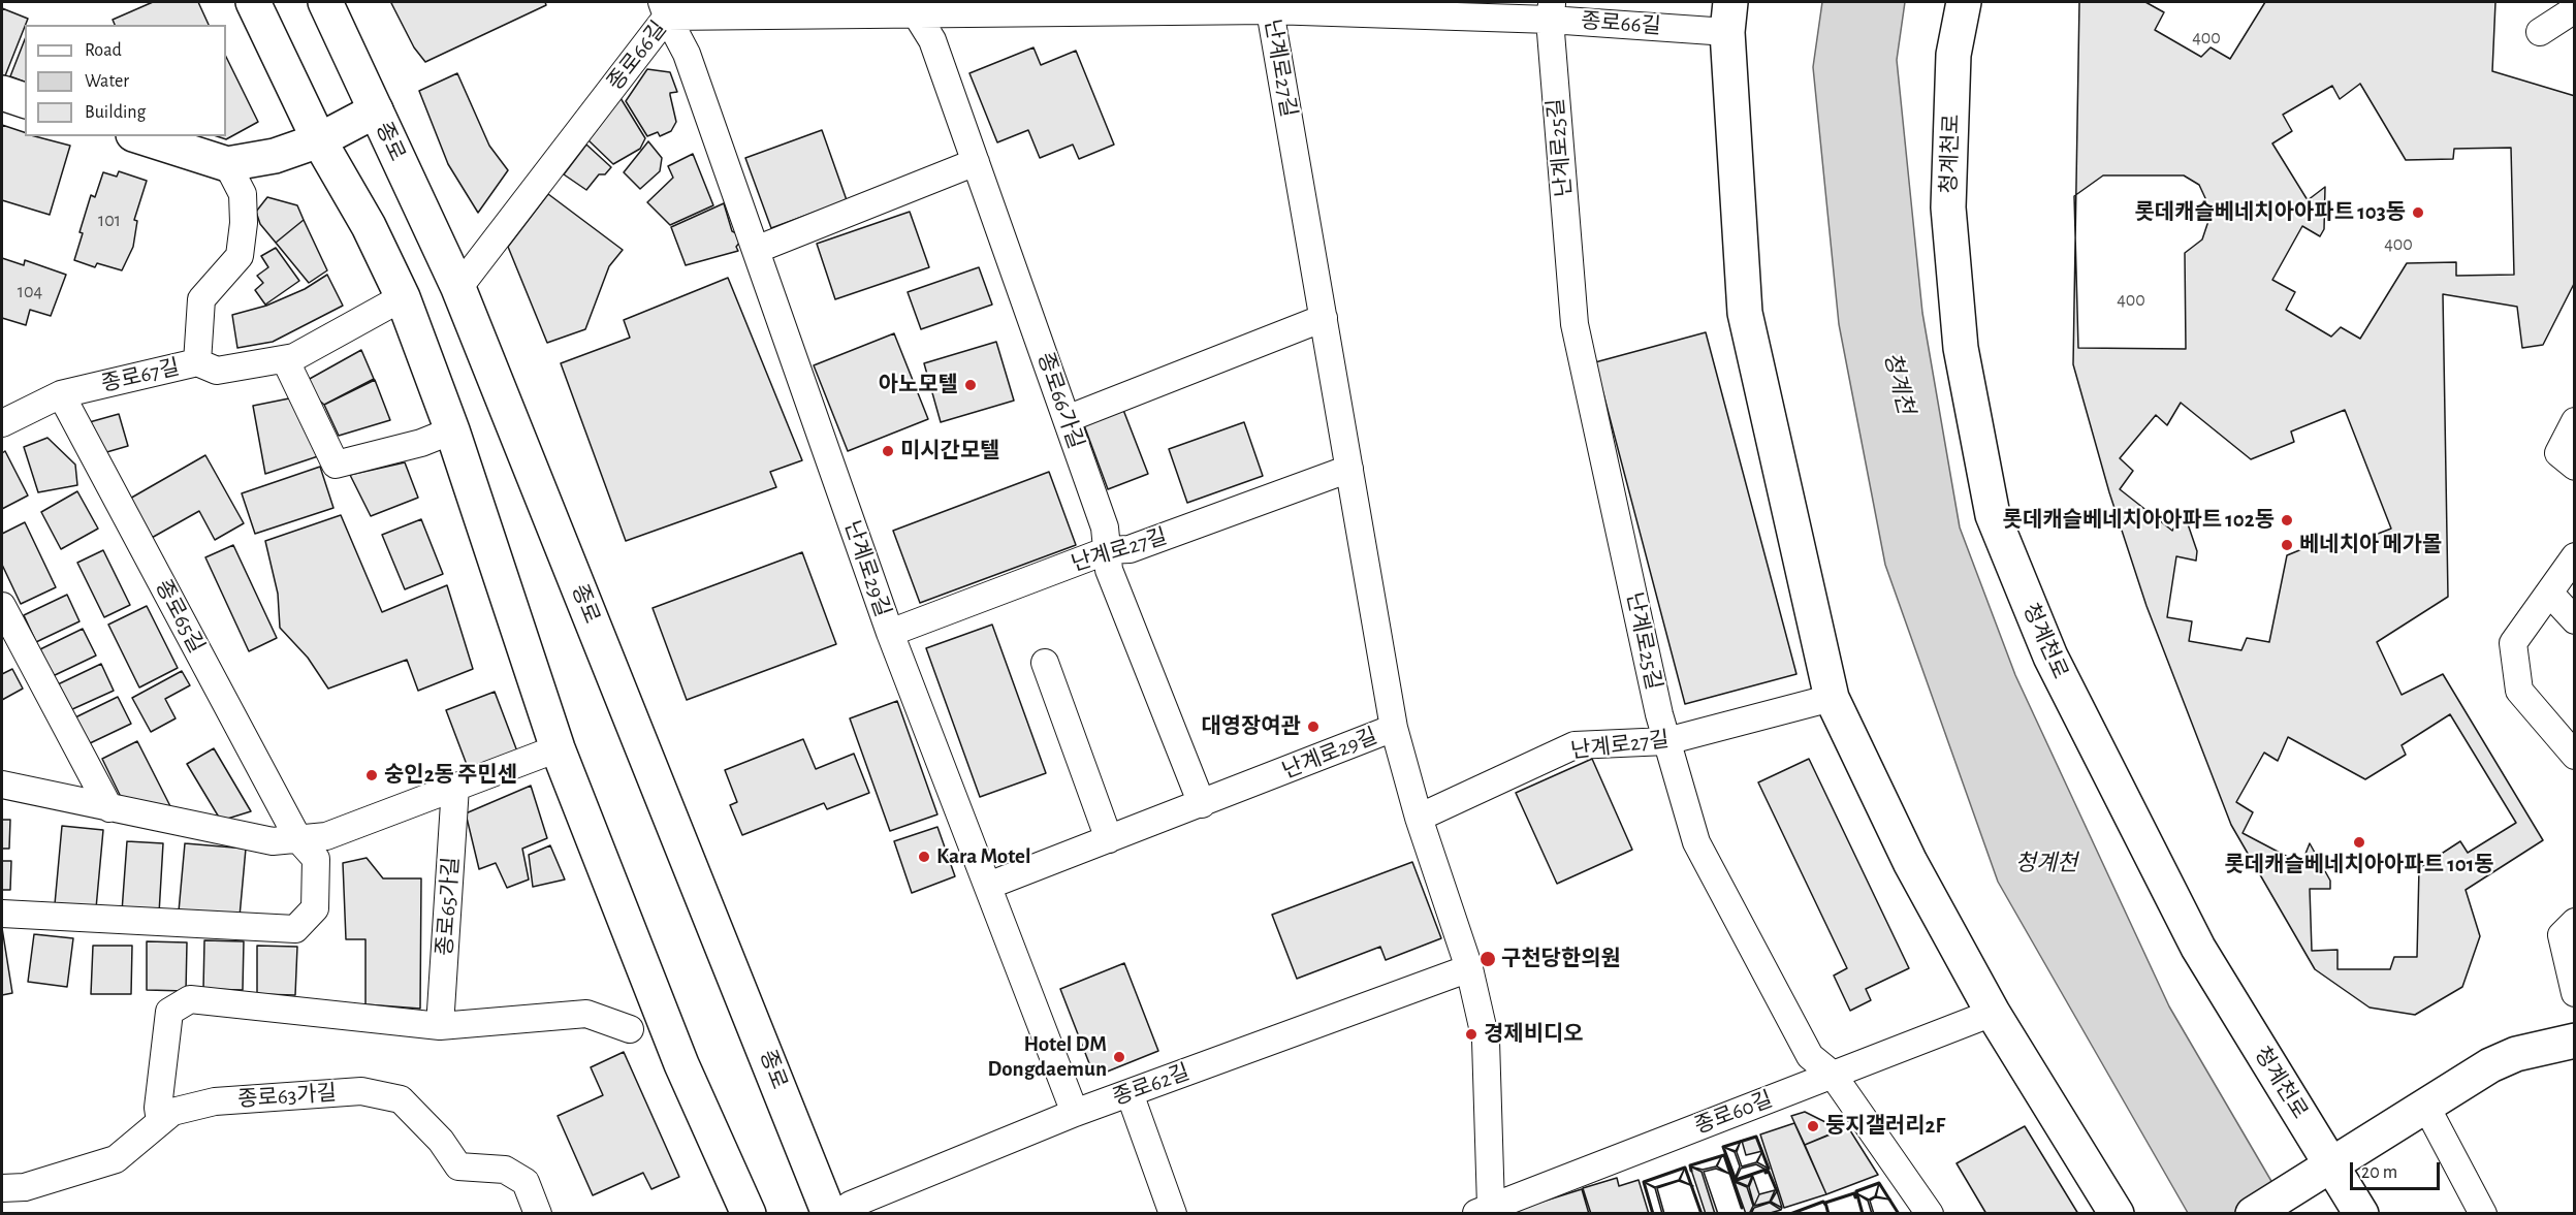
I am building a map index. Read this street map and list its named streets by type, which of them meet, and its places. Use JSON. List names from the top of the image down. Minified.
{"streets":{"main road":["종로","청계천로"],"street":["종로66길","난계로27길","난계로25길","종로67길","종로66가길","난계로29길","종로65길","종로65가길","종로62길","종로63가길","종로60길"]},"crossings":[["종로66길","난계로27길"],["종로66길","종로"],["종로66길","난계로25길"],["종로66길","종로66가길"],["종로66길","난계로29길"],["난계로27길","난계로25길"],["난계로27길","종로66가길"],["난계로27길","난계로29길"],["난계로27길","종로62길"],["난계로27길","종로60길"],["난계로25길","종로60길"],["종로67길","종로65길"],["종로66가길","난계로29길"],["난계로29길","종로62길"]],"water":["청계천"],"places":["롯데캐슬베네치아아파트 103동","아노모텔","미시간모텔","롯데캐슬베네치아아파트 102동","베네치아 메가몰","대영장여관","숭인2동 주민센","롯데캐슬베네치아아파트 101동","Kara Motel","구천당한의원","경제비디오","Hotel DM Dongdaemun","둥지갤러리2F"],"house_numbers":["400","101","400","104","400"],"legend":["Road","Water","Building"],"scale_bar":"20 m"}
